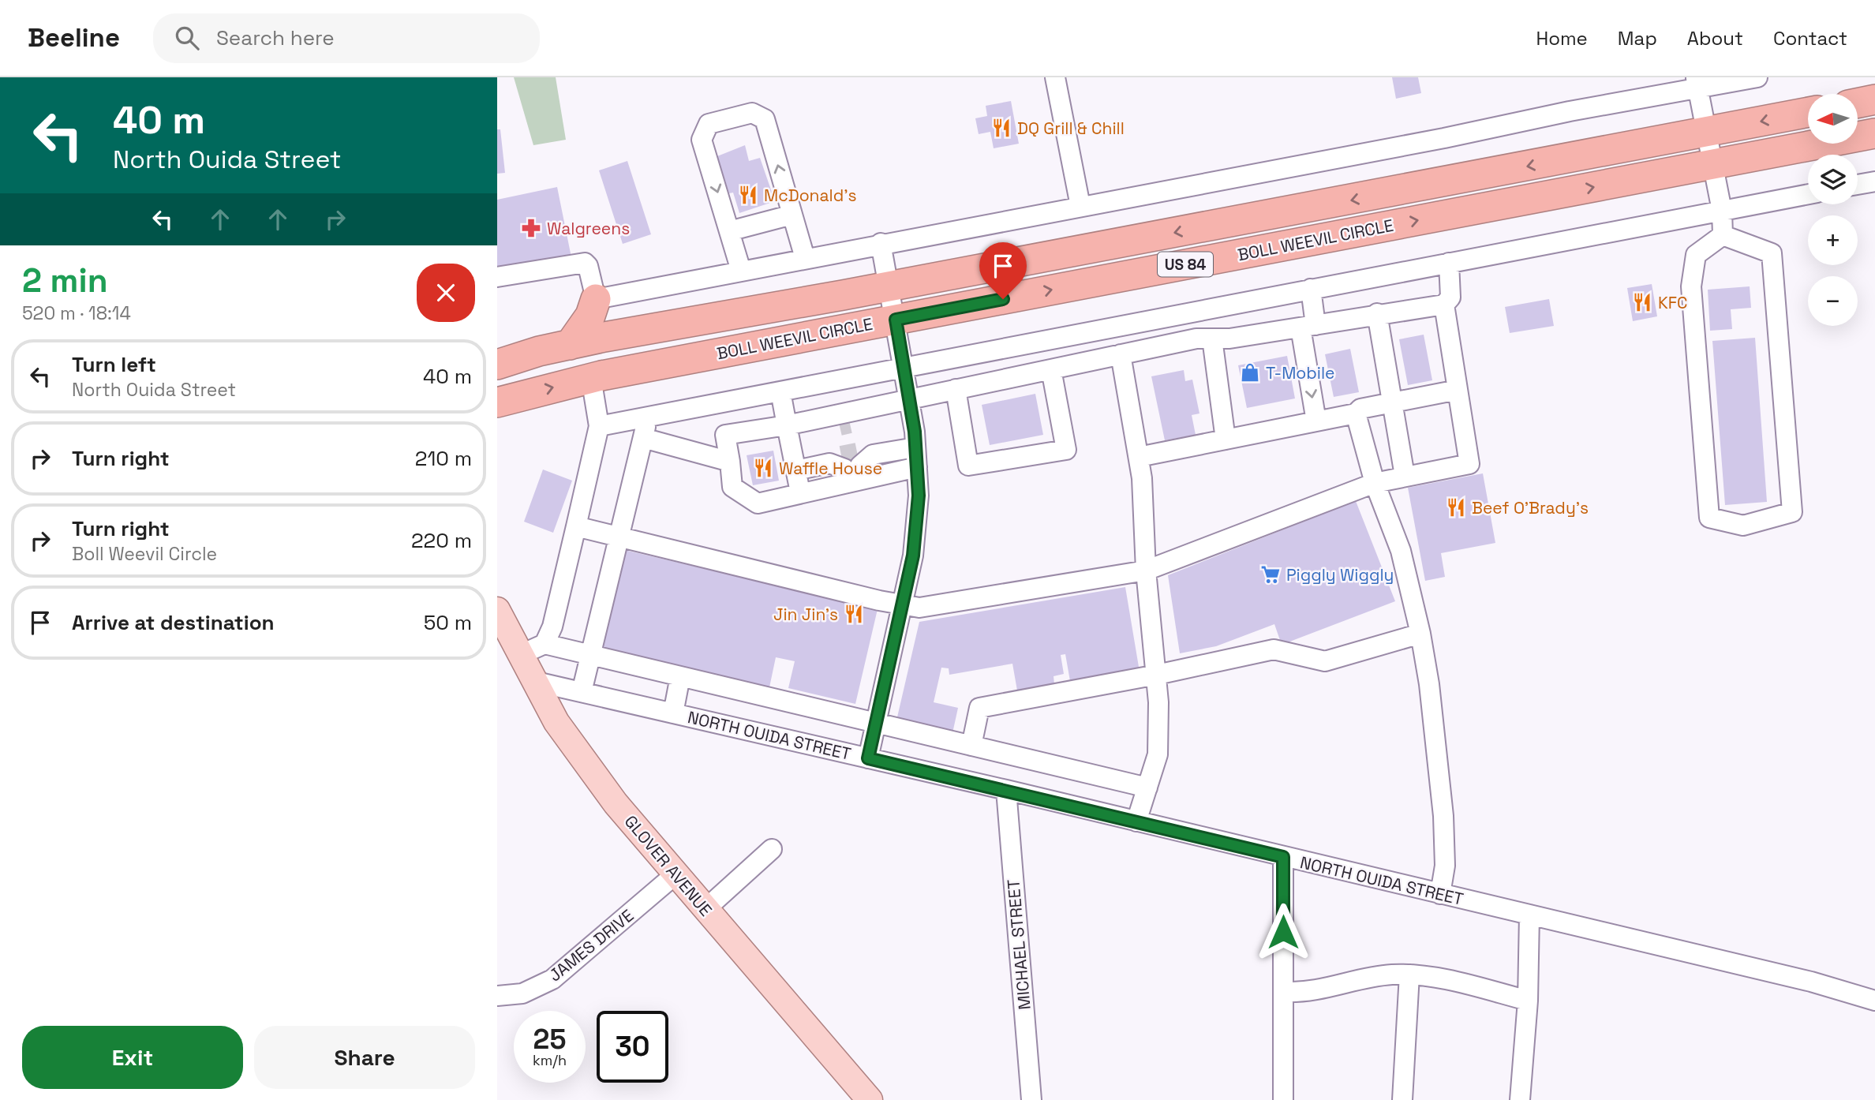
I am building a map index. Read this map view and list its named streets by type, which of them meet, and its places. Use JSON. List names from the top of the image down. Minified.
{"streets":{"highway":["BOLL WEEVIL CIRCLE","US 84"],"main road":["GLOVER AVENUE"],"street":["NORTH OUIDA STREET","MICHAEL STREET","JAMES DRIVE"]},"crossings":[["NORTH OUIDA STREET","GLOVER AVENUE"],["NORTH OUIDA STREET","MICHAEL STREET"],["GLOVER AVENUE","JAMES DRIVE"]],"places":{"restaurant":["DQ Grill & Chill","McDonald's","KFC","Waffle House","Beef O'Brady's","Jin Jin's"],"pharmacy":["Walgreens"],"shop":["T-Mobile"],"supermarket":["Piggly Wiggly"]},"north":"left","page":{"header":"Beeline","search":"Search here","nav":["Home","Map","About","Contact"],"turn":["40 m","North Ouida Street"],"map_buttons":["+","−"],"heading":["2 min","520 m · 18:14"],"list":[{"name":"Turn left","note":"North Ouida Street","value":"40 m"},{"name":"Turn right","value":"210 m"},{"name":"Turn right","note":"Boll Weevil Circle","value":"220 m"},{"name":"Arrive at destination","value":"50 m"}],"speed":"25 km/h","limit":"30","buttons":["Exit","Share"]}}
